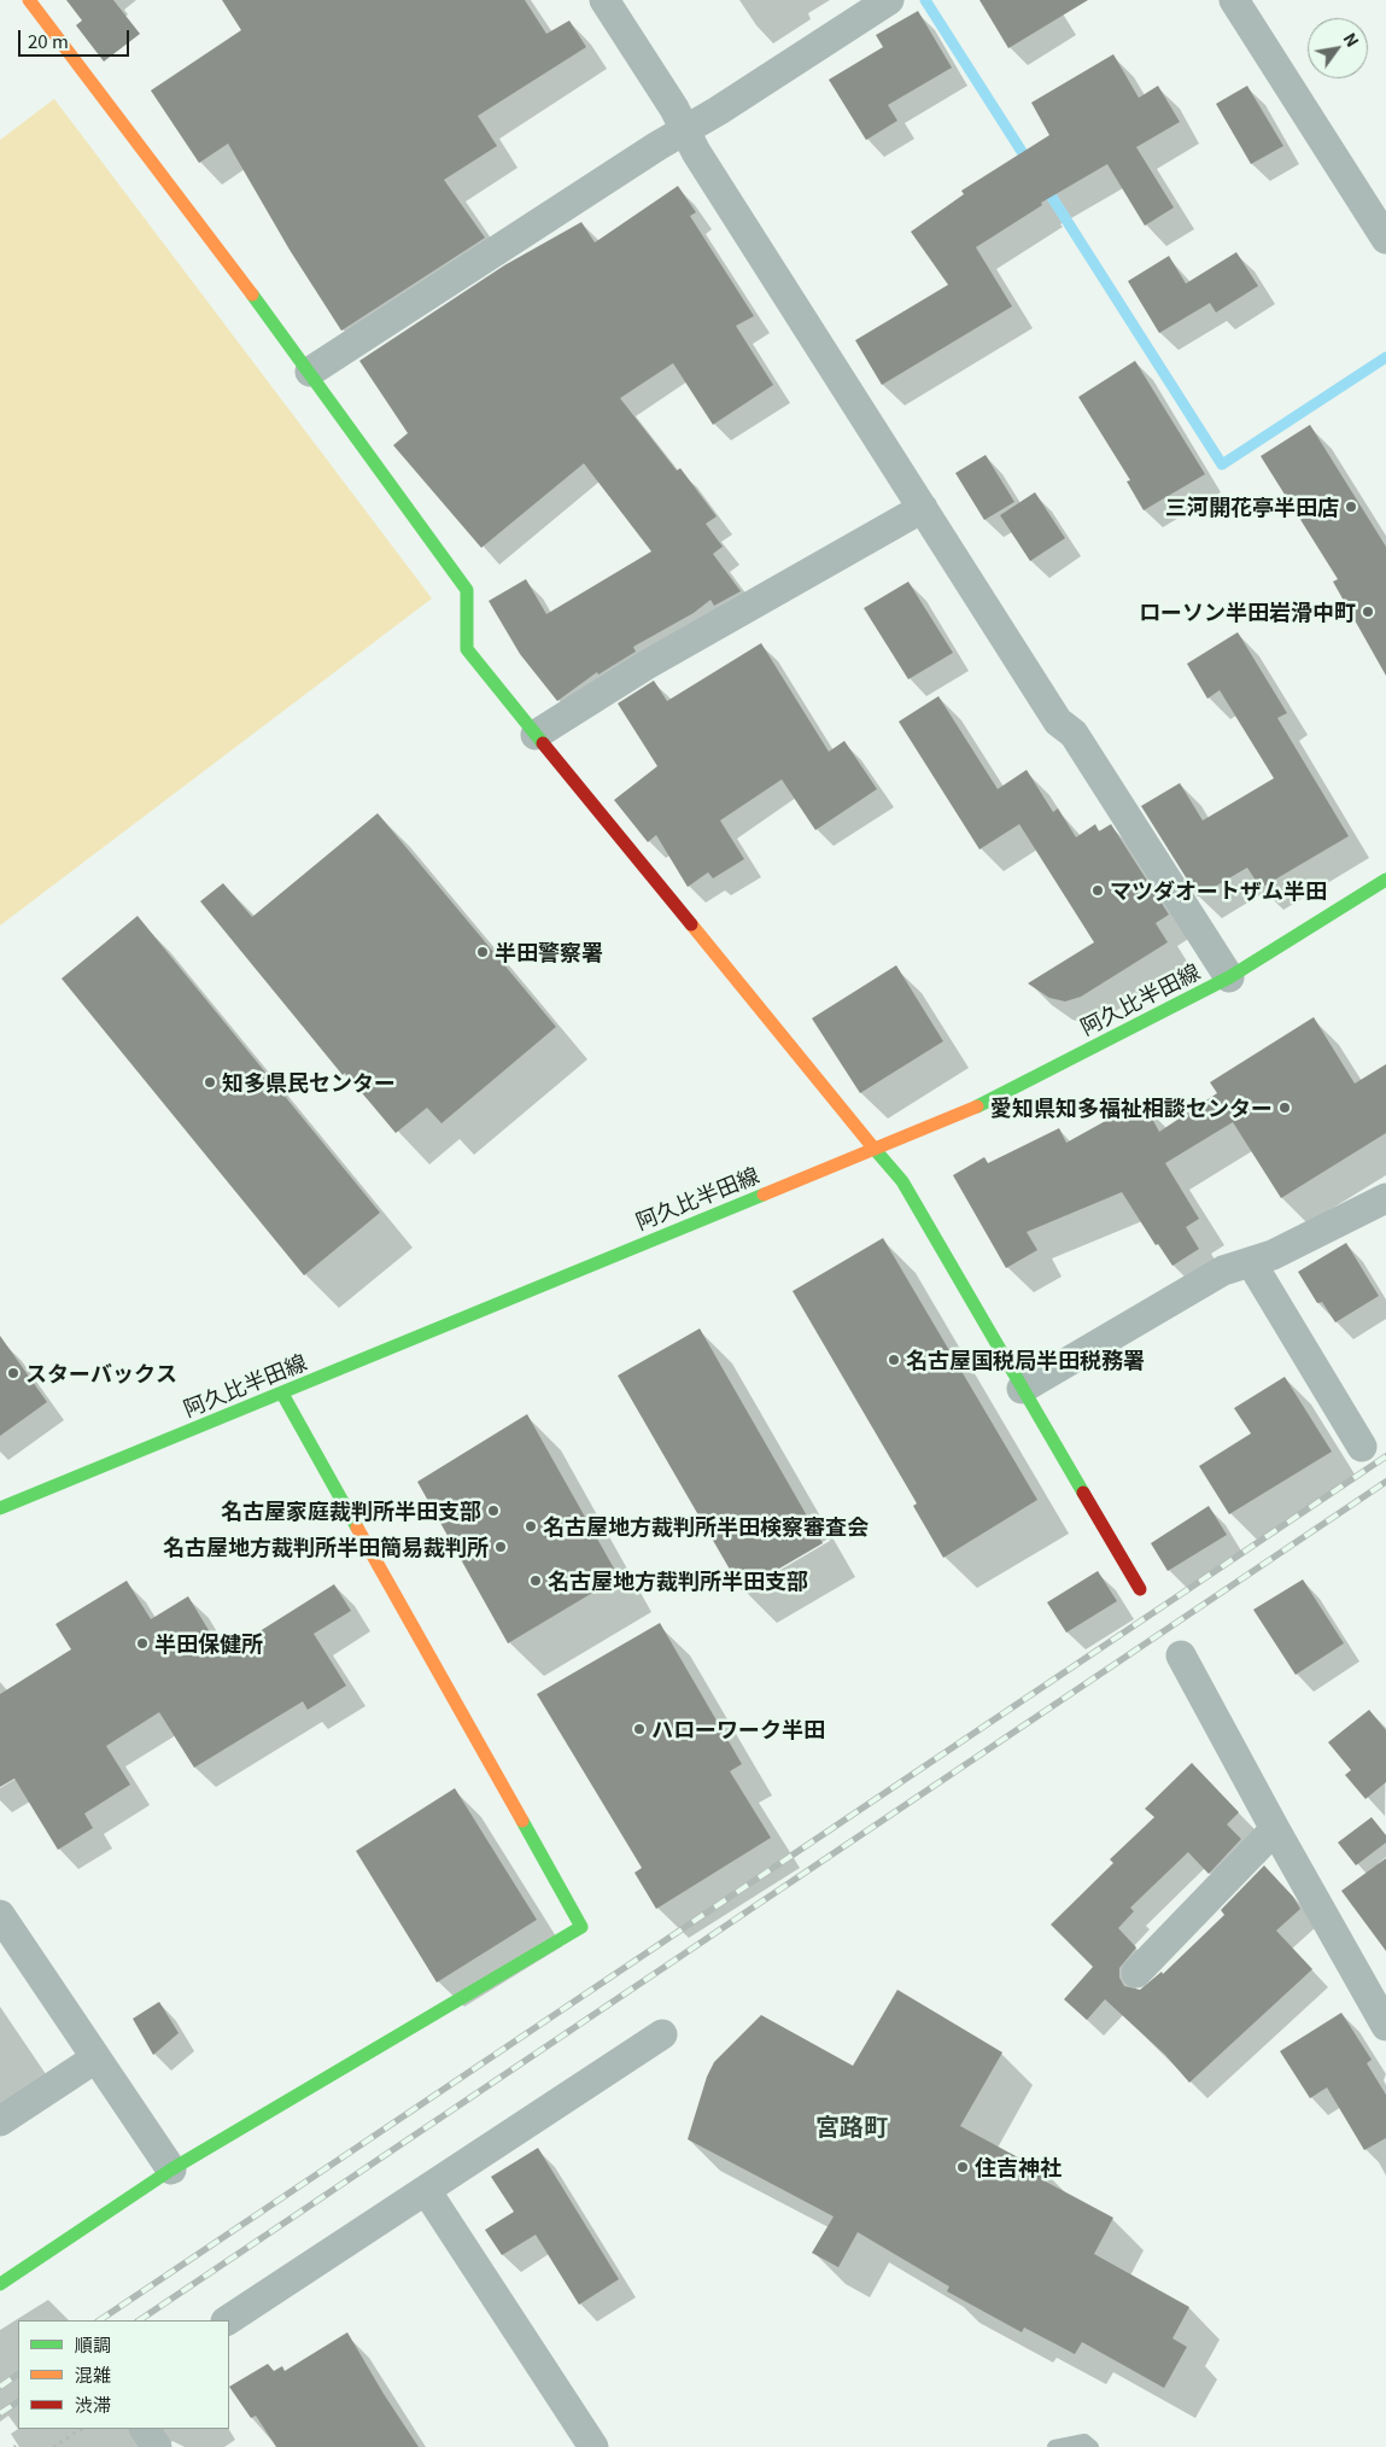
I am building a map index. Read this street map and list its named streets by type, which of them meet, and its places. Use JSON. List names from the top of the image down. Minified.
{"streets":{"street":["阿久比半田線"]},"districts":["宮路町"],"places":["三河開花亭半田店","ローソン半田岩滑中町","マツダオートザム半田","半田警察署","知多県民センター","愛知県知多福祉相談センター","名古屋国税局半田税務署","スターバックス","名古屋家庭裁判所半田支部","名古屋地方裁判所半田検察審査会","名古屋地方裁判所半田簡易裁判所","名古屋地方裁判所半田支部","半田保健所","ハローワーク半田","住吉神社"],"legend":["順調","混雑","渋滞"],"scale_bar":"20 m","north":"top right"}
